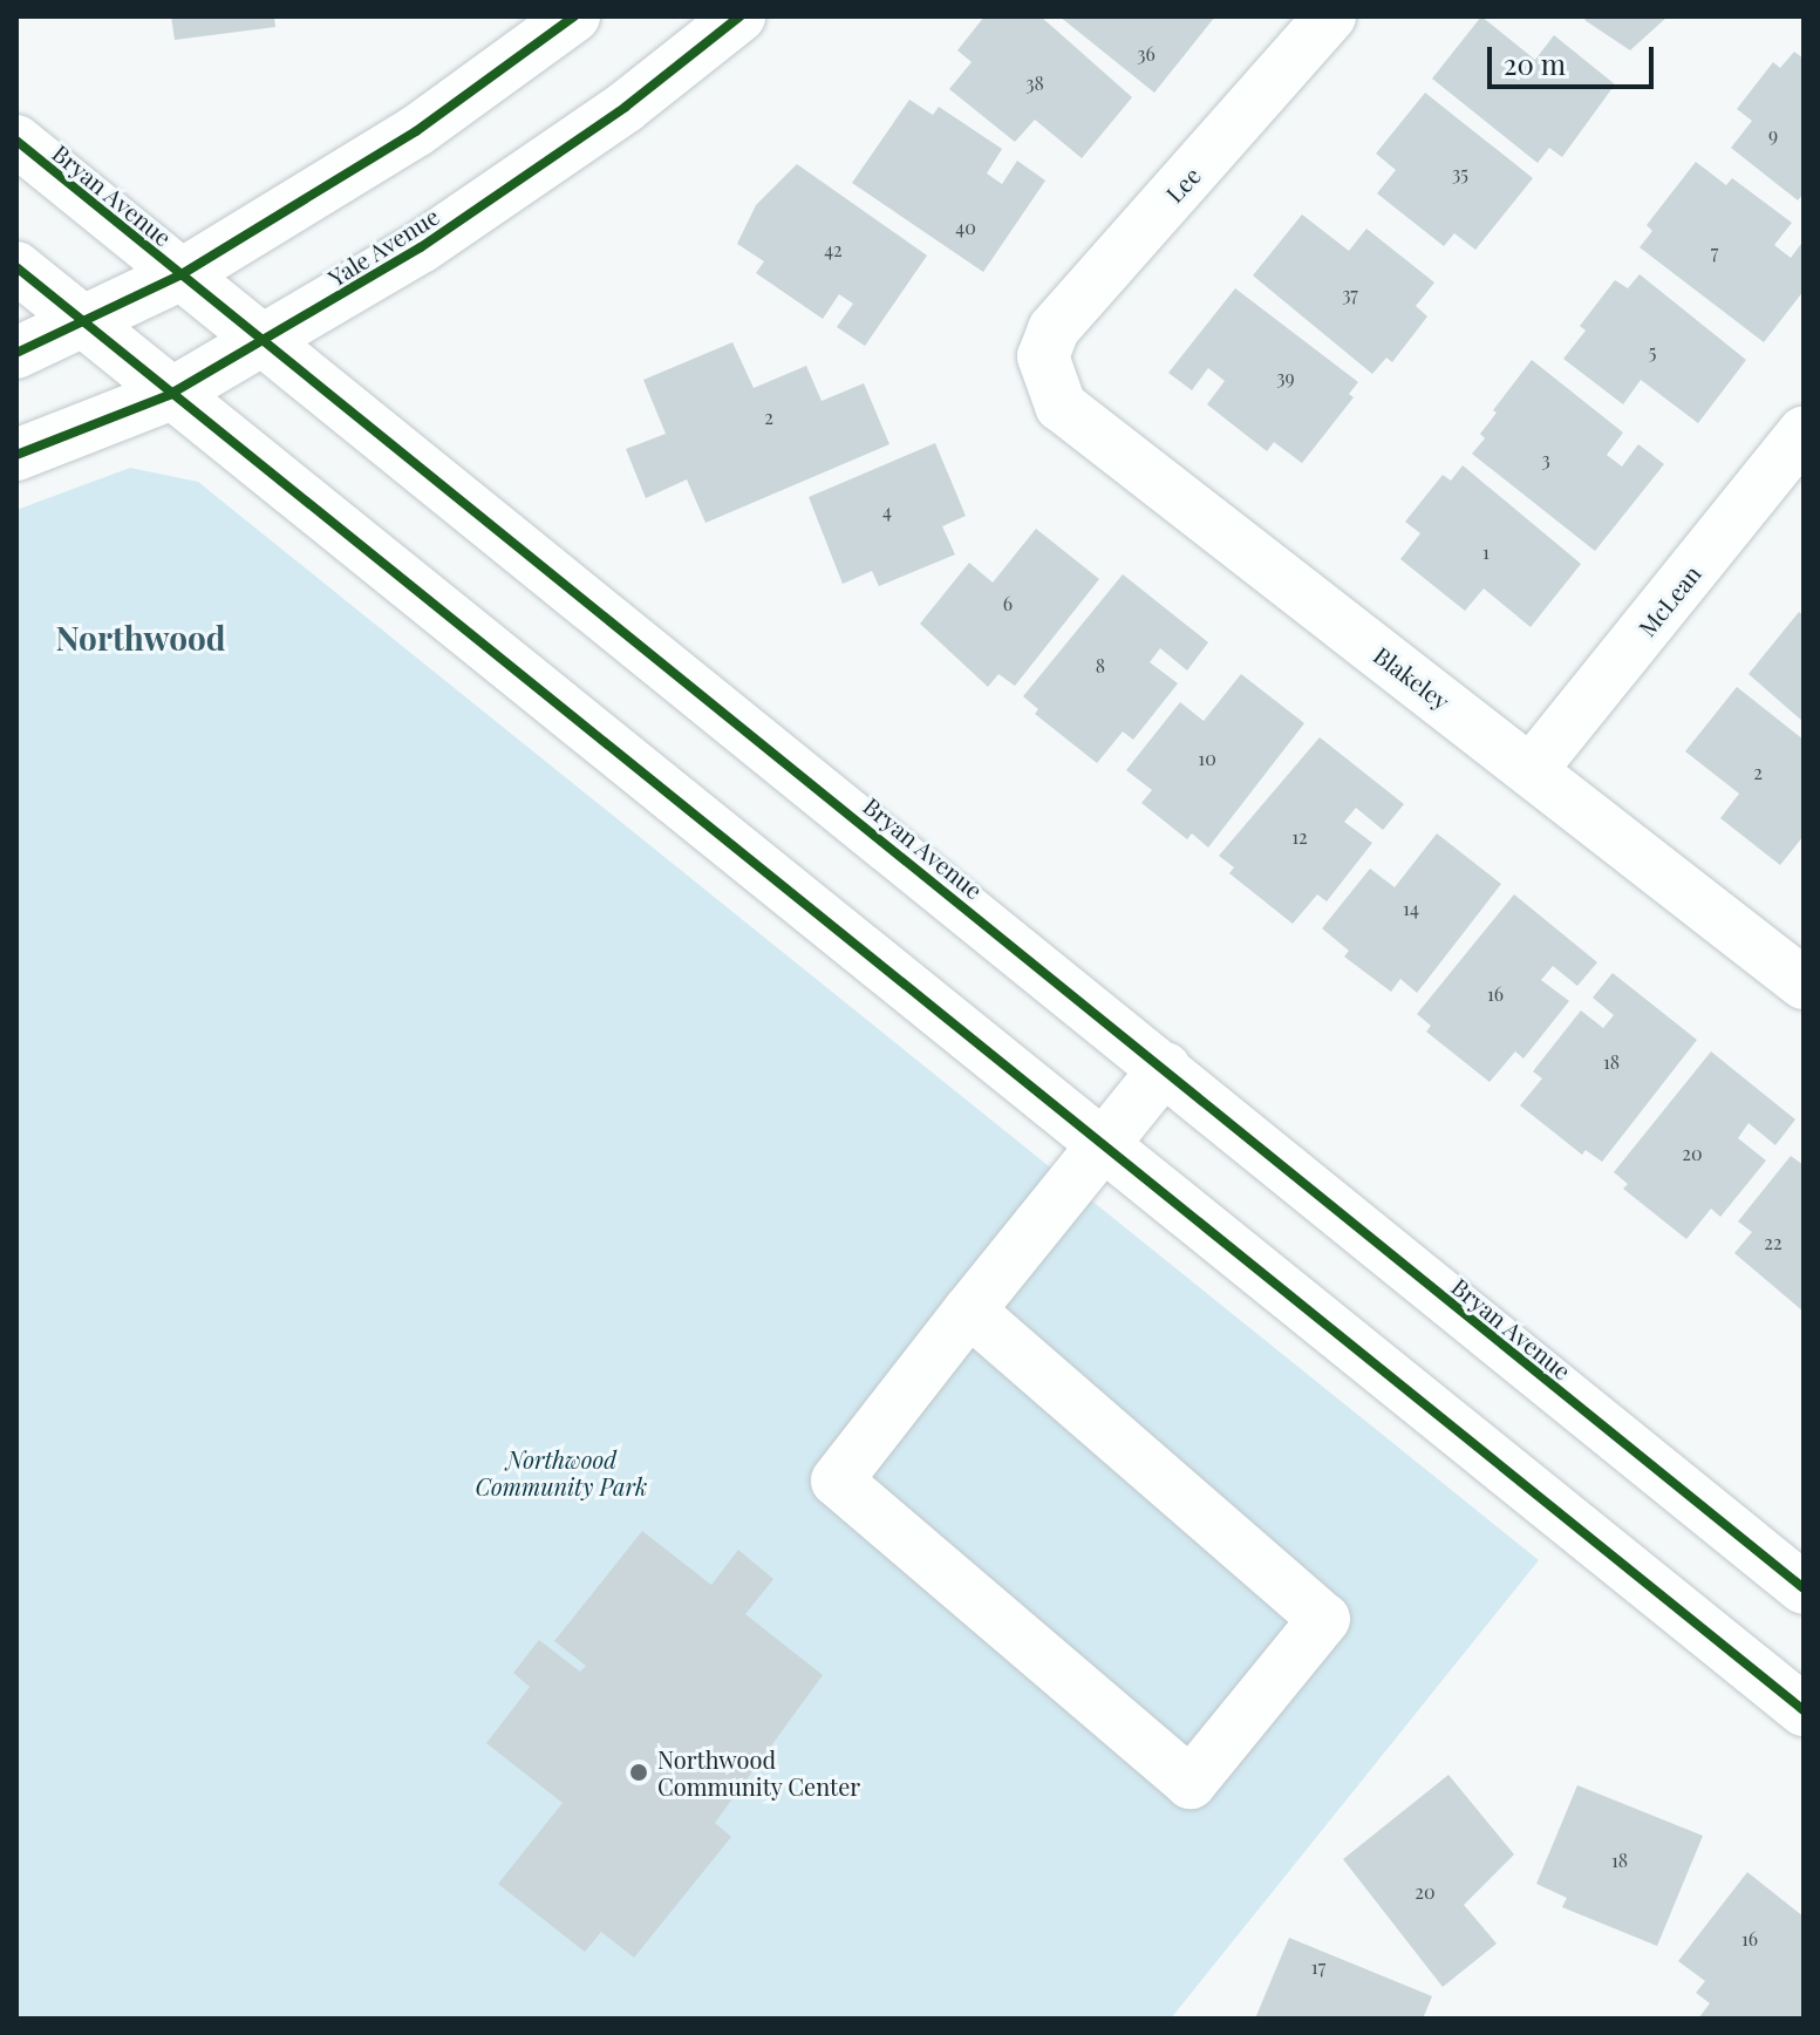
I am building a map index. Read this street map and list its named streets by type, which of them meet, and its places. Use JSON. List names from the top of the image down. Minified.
{"streets":{"main road":["Lee","Bryan Avenue","Yale Avenue","McLean","Blakeley"]},"crossings":[["Lee","Blakeley"],["Bryan Avenue","Yale Avenue"],["McLean","Blakeley"]],"districts":["Northwood"],"parks":["Northwood Community Park"],"places":["Northwood Community Center"],"house_numbers":["36","38","9","35","40","42","7","37","5","39","2","3","4","1","6","8","10","2","12","14","16","18","20","22","18","20","16","17"],"scale_bar":"20 m"}
